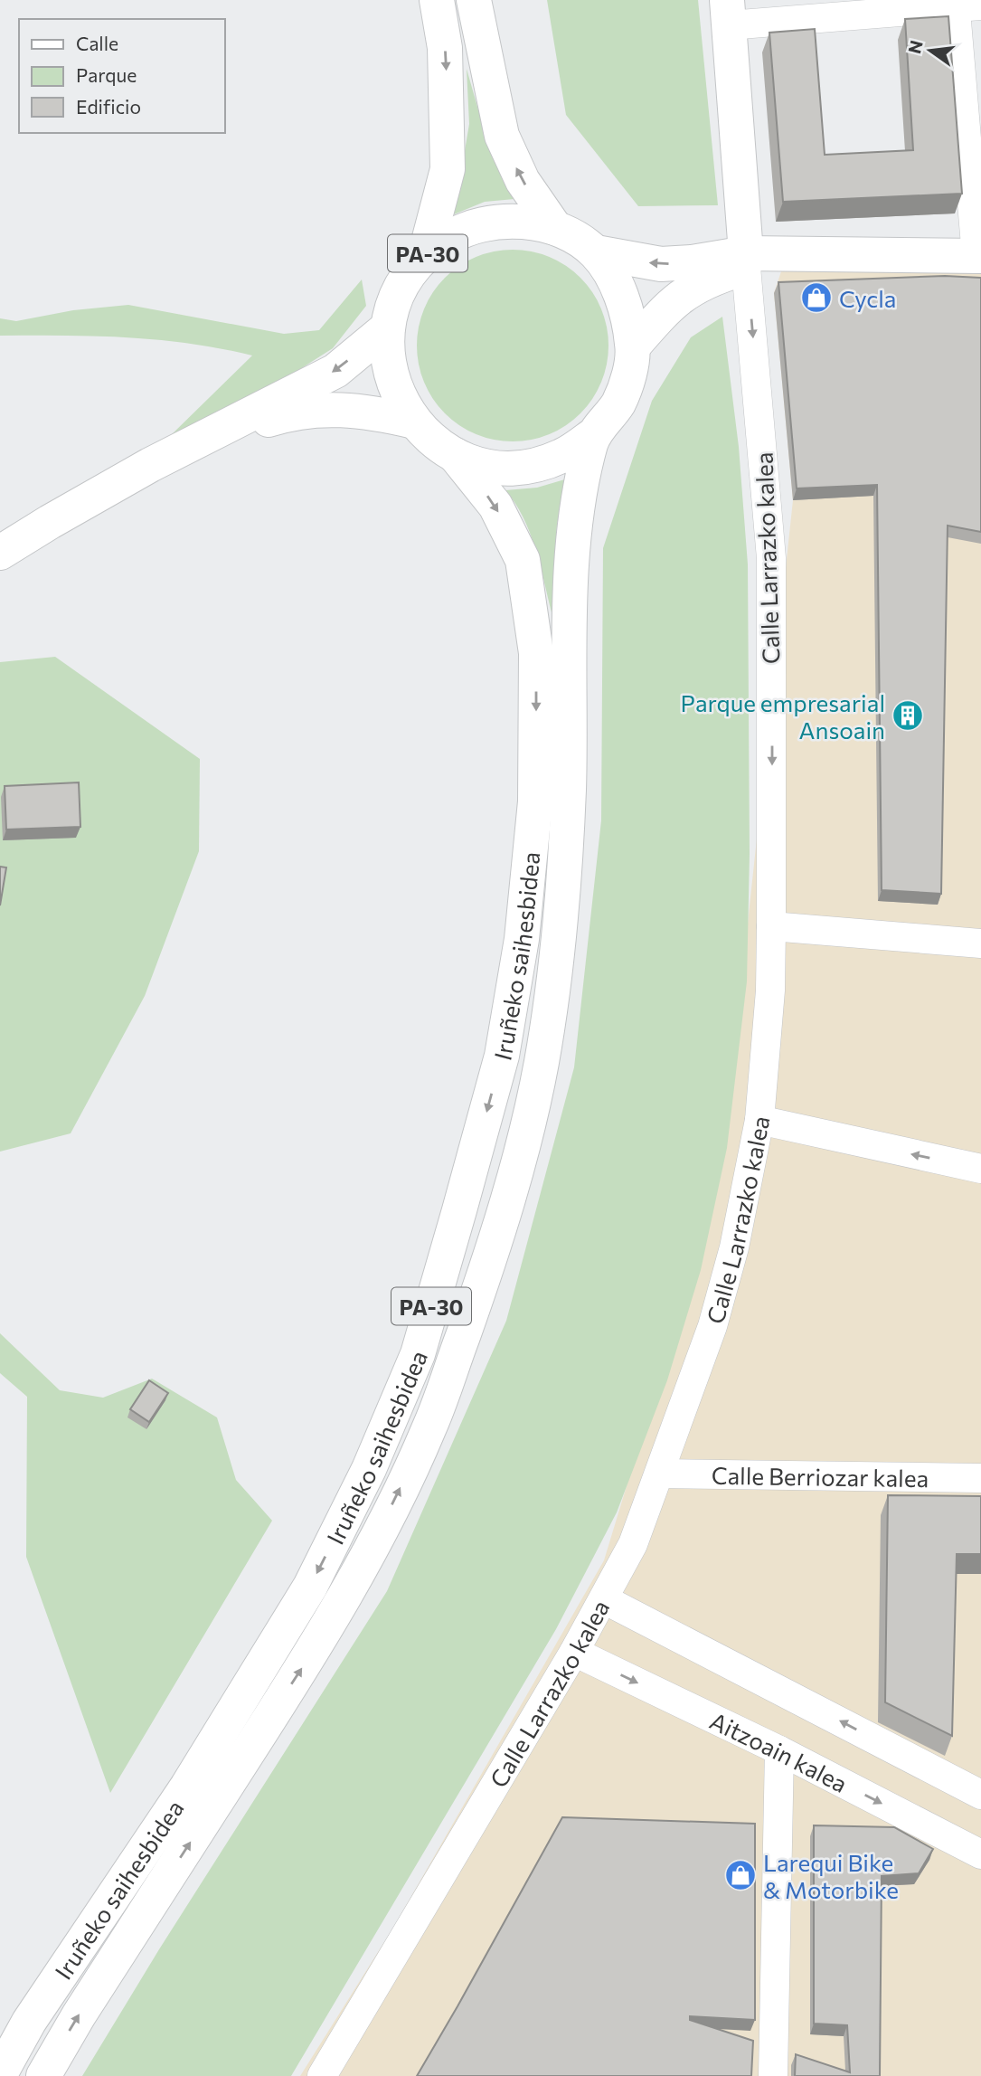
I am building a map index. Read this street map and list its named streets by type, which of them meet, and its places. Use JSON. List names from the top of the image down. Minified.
{"streets":{"main road":["PA-30","Calle Larrazko kalea","Iruñeko saihesbidea"],"street":["Calle Berriozar kalea","Aitzoain kalea"]},"crossings":[["PA-30","Iruñeko saihesbidea"],["Calle Larrazko kalea","Calle Berriozar kalea"],["Calle Larrazko kalea","Aitzoain kalea"]],"places":{"shop":["Cycla","Larequi Bike & Motorbike"],"building":["Parque empresarial Ansoain"]},"legend":["Calle","Parque","Edificio"],"north":"left"}
